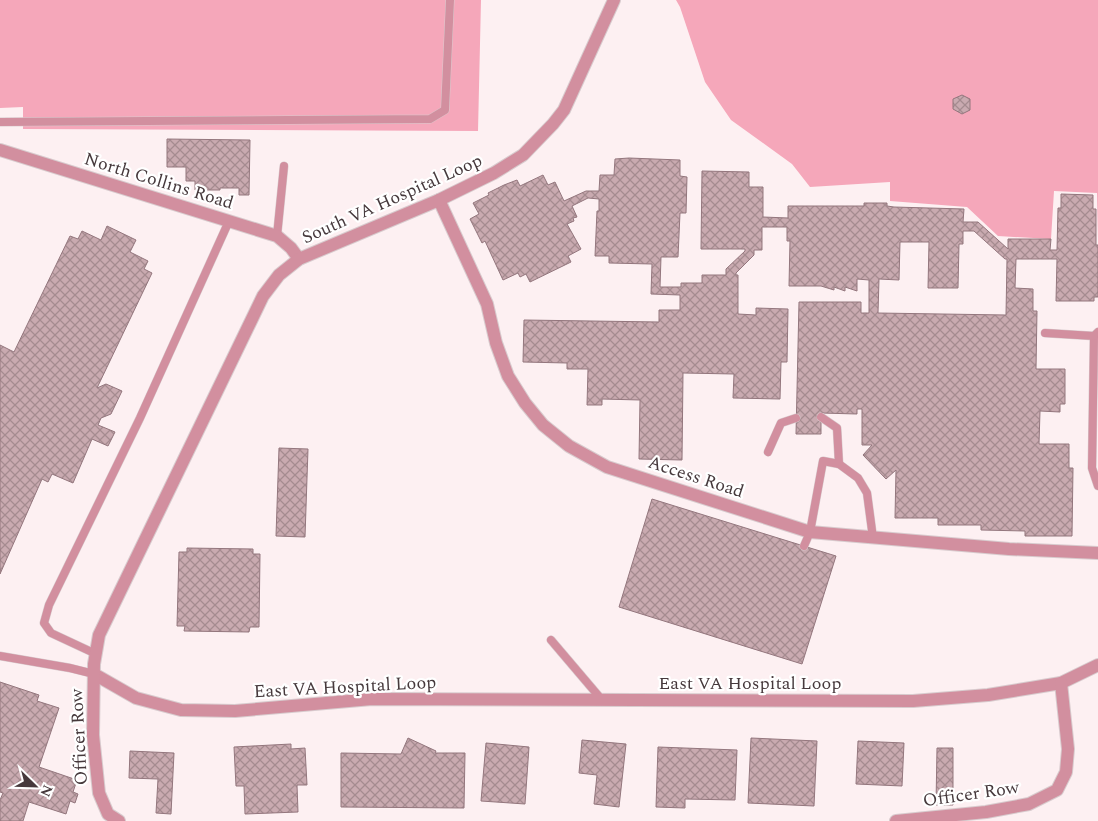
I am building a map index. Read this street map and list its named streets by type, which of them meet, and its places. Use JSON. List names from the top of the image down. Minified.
{"streets":{"street":["North Collins Road","South VA Hospital Loop","Access Road","East VA Hospital Loop","Officer Row"]},"crossings":[["North Collins Road","South VA Hospital Loop"],["South VA Hospital Loop","Access Road"],["East VA Hospital Loop","Officer Row"]],"north":"bottom right"}
